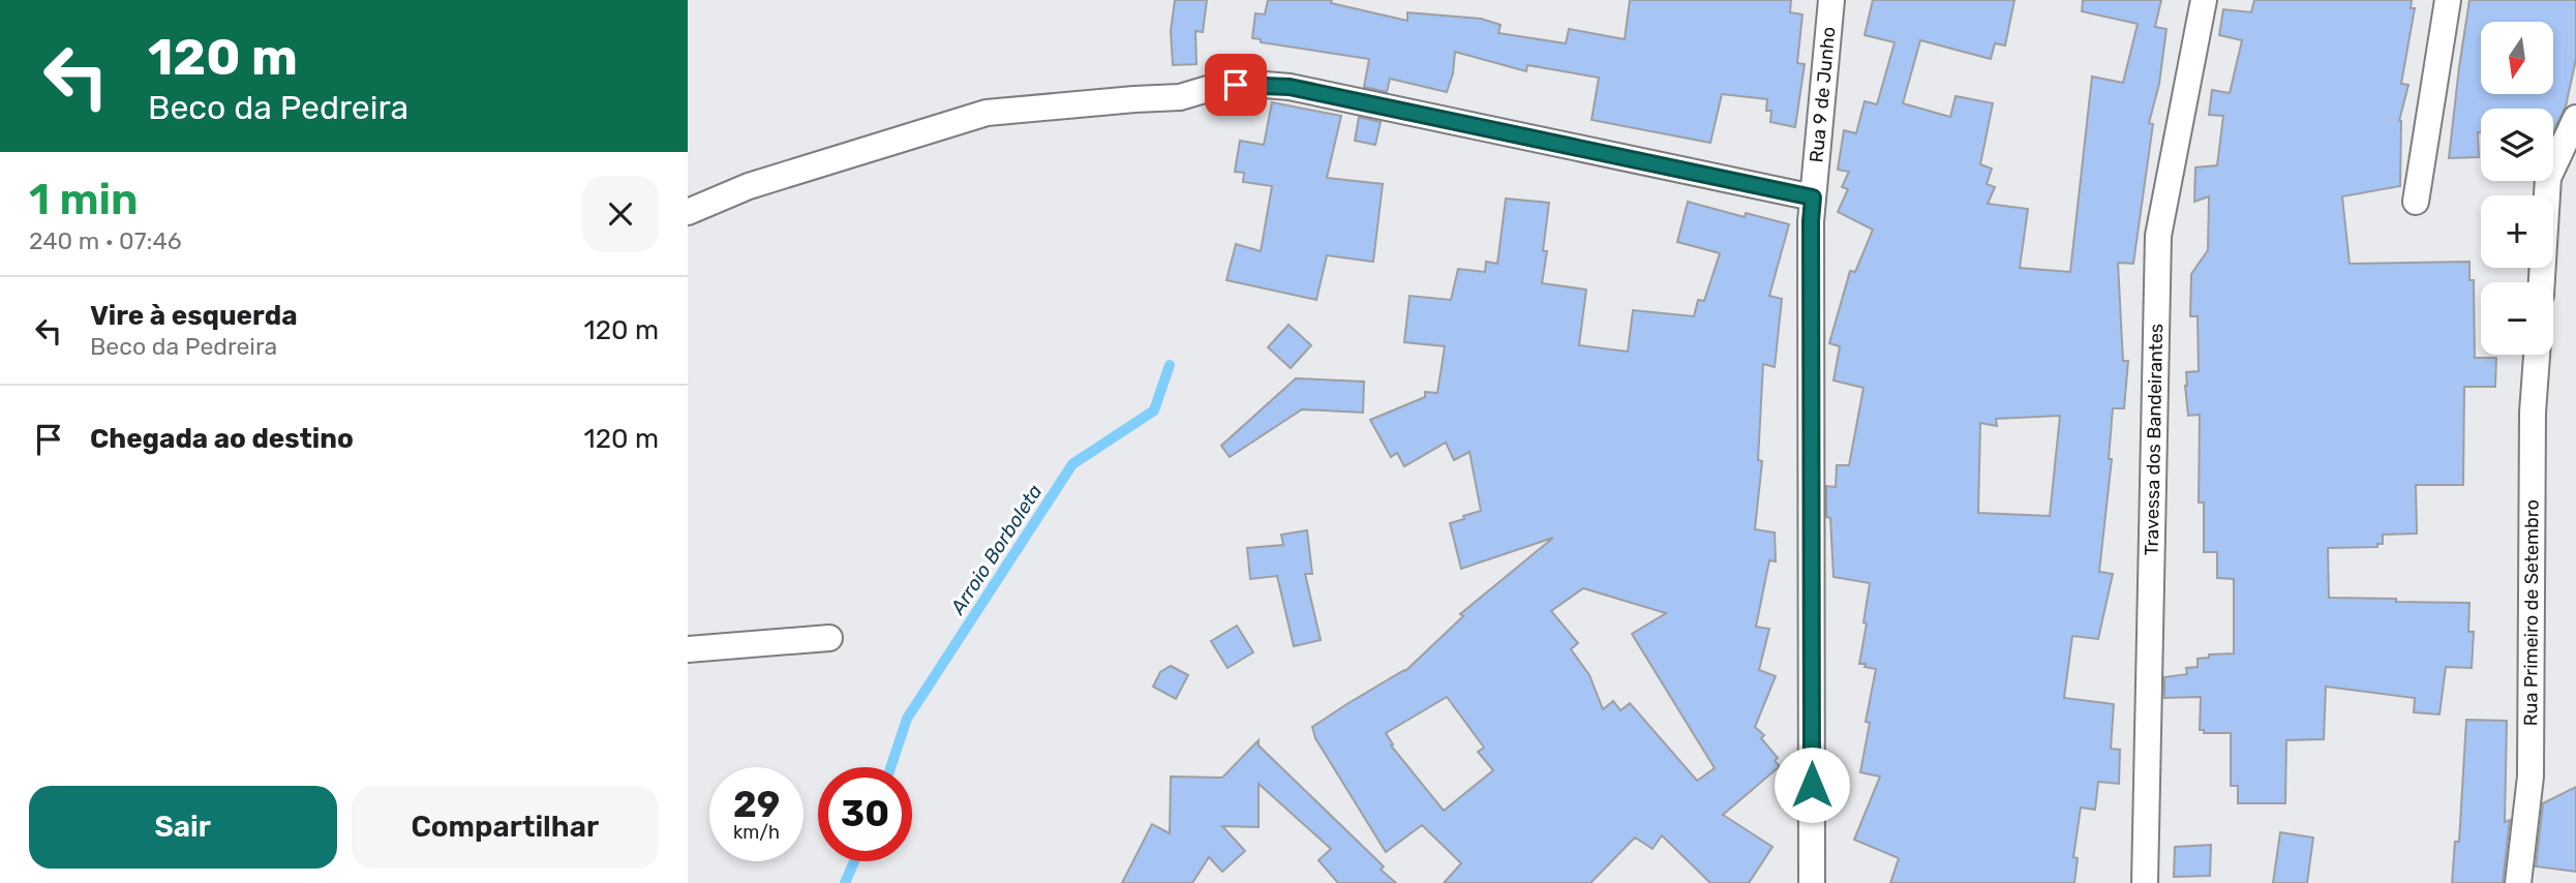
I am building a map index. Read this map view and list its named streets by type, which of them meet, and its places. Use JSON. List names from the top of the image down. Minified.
{"streets":{"street":["Rua 9 de Junho","Travessa dos Bandeirantes","Rua Primeiro de Setembro"]},"water":["Arroio Borboleta"],"north":"bottom","page":{"turn":["120 m","Beco da Pedreira"],"map_buttons":["+","−"],"heading":["1 min","240 m · 07:46"],"list":[{"name":"Vire à esquerda","note":"Beco da Pedreira","value":"120 m"},{"name":"Chegada ao destino","value":"120 m"}],"speed":"29 km/h","limit":"30","buttons":["Sair","Compartilhar"]}}
